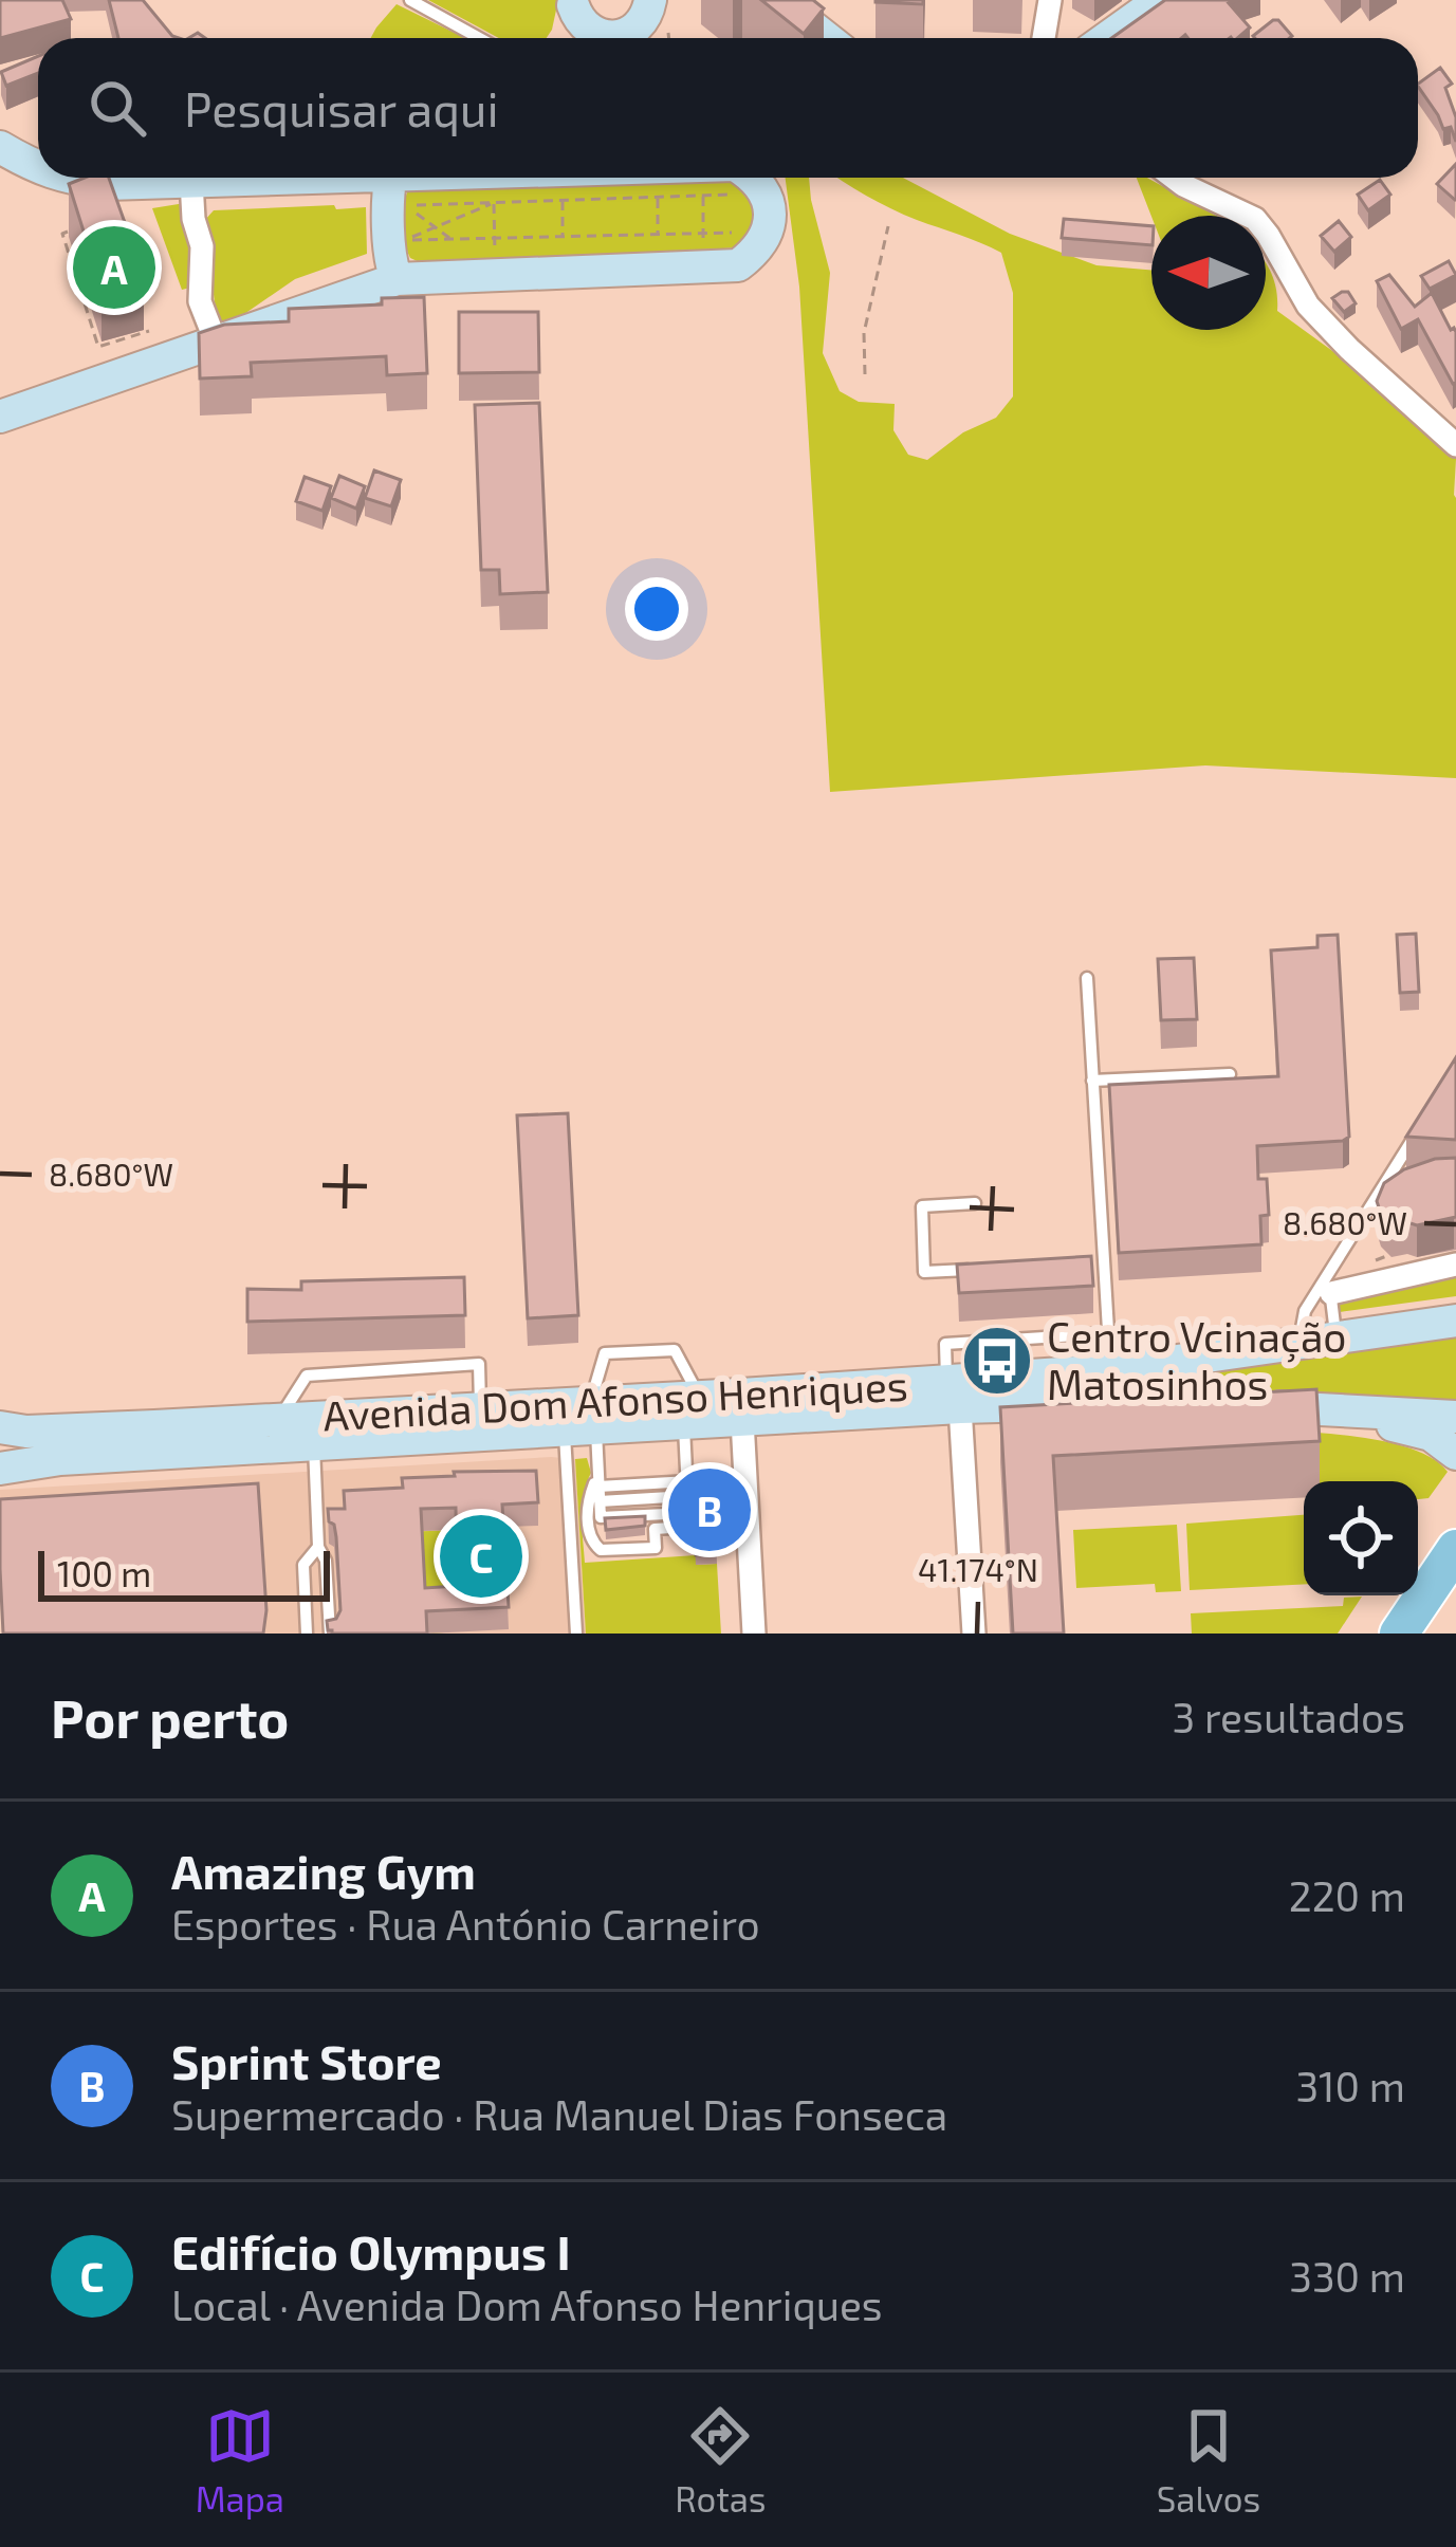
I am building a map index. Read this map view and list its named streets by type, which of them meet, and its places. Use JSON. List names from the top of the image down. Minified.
{"streets":{"main road":["Avenida Dom Afonso Henriques"]},"places":{"bus stop":["Centro Vcinação Matosinhos"]},"scale_bar":"100 m","north":"left","page":{"search":"Pesquisar aqui","pins":["A","B","C"],"scale":"100 m","heading":["Por perto","3 resultados"],"list":[{"mark":"A","name":"Amazing Gym","note":"Esportes · Rua António Carneiro","value":"220 m"},{"mark":"B","name":"Sprint Store","note":"Supermercado · Rua Manuel Dias Fonseca","value":"310 m"},{"mark":"C","name":"Edifício Olympus I","note":"Local · Avenida Dom Afonso Henriques","value":"330 m"}],"nav":["Mapa","Rotas","Salvos"]},"coordinates":["8.680°W","41.174°N"]}
